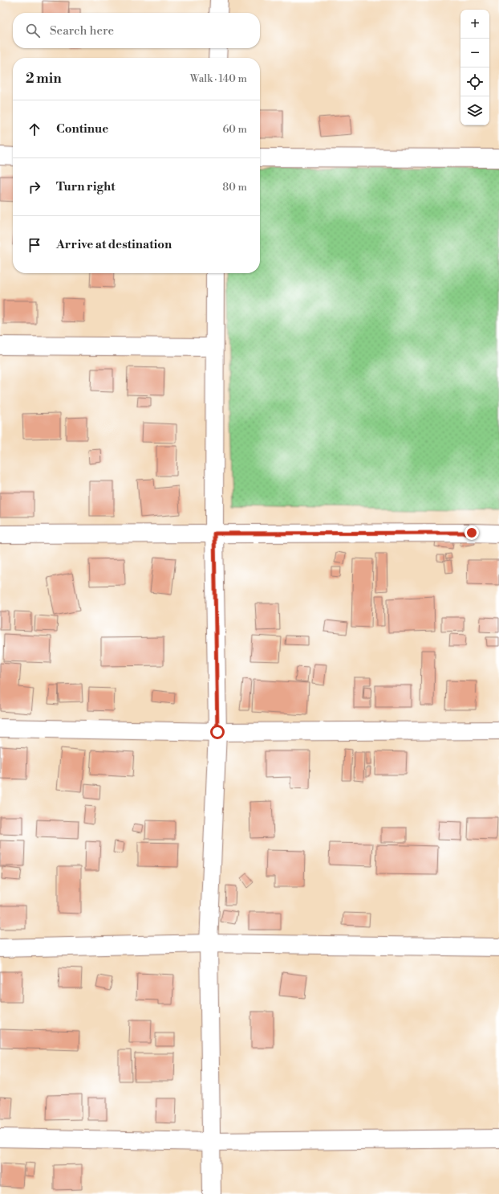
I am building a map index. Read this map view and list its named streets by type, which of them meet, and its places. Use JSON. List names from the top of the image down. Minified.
{"page":{"map_buttons":["+","−"],"search":"Search here","heading":["2 min","Walk · 140 m"],"list":[["Continue","60 m"],["Turn right","80 m"],"Arrive at destination"]}}
